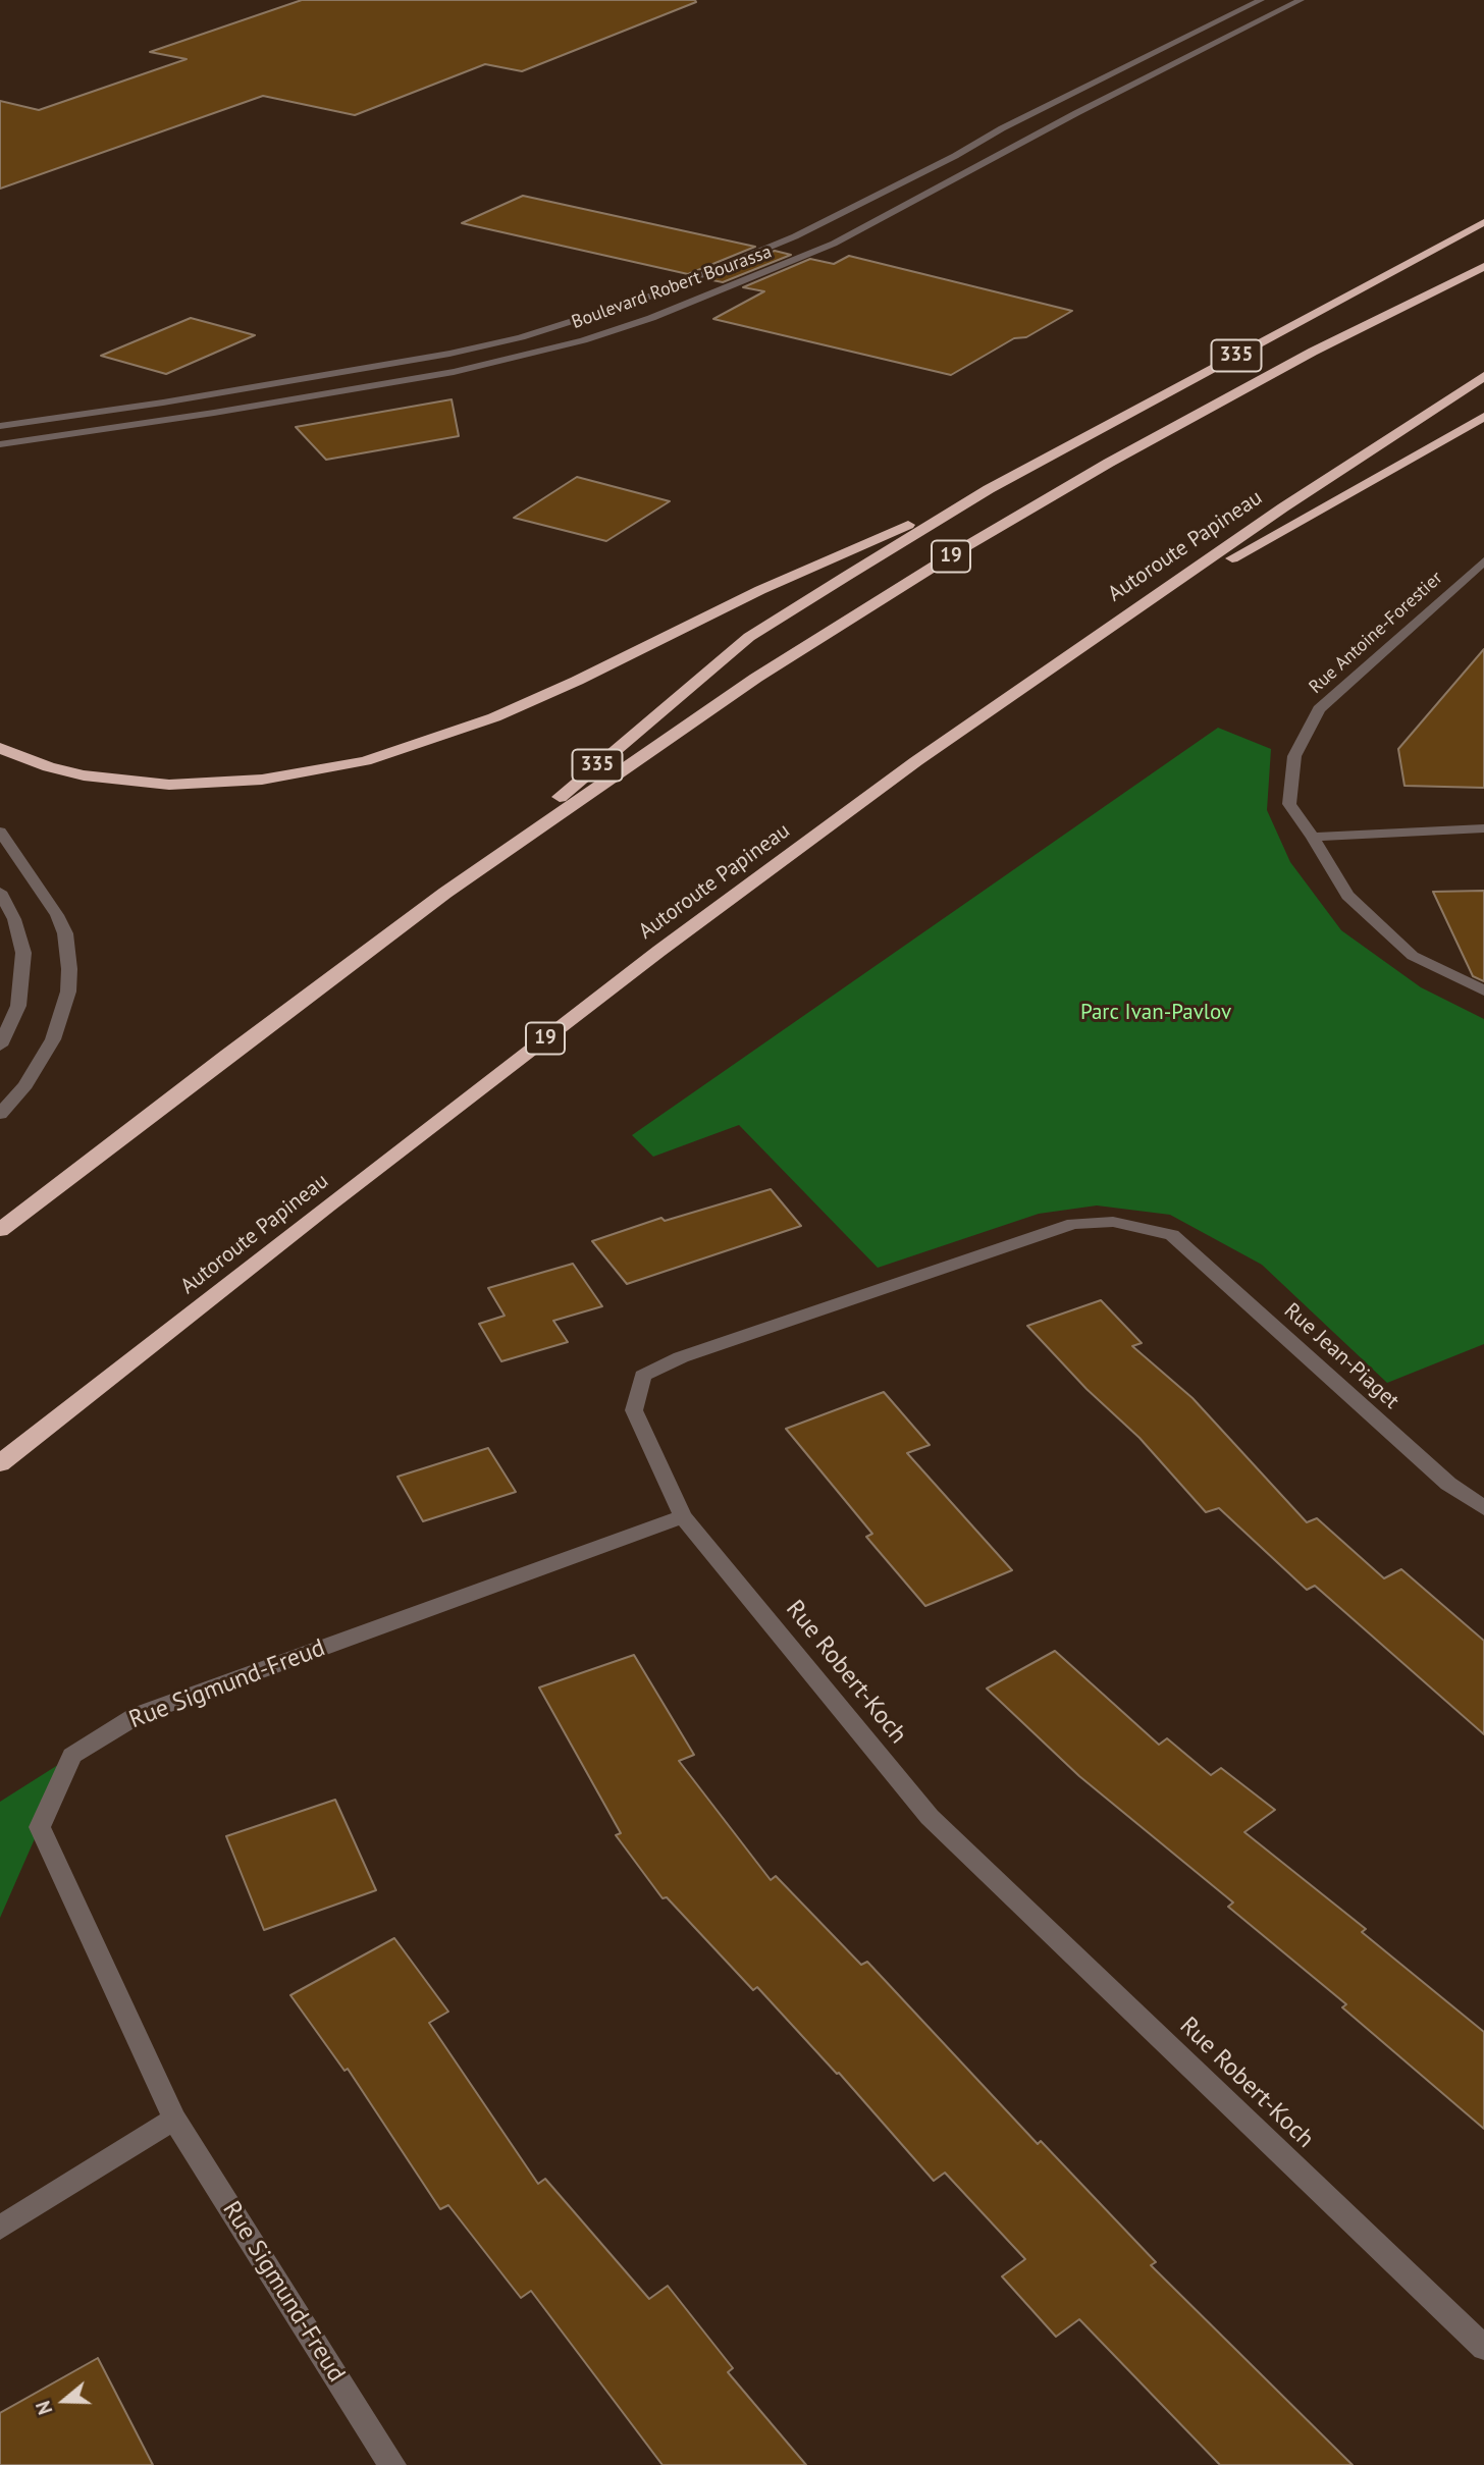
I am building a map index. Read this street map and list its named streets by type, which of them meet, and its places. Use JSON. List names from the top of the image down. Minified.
{"streets":{"highway":["335","Autoroute Papineau","19"],"street":["Boulevard Robert Bourassa","Rue Antoine-Forestier","Rue Jean-Piaget","Rue Robert-Koch","Rue Sigmund-Freud"]},"crossings":[["335","19"],["Rue Jean-Piaget","Rue Robert-Koch"],["Rue Robert-Koch","Rue Sigmund-Freud"]],"parks":["Parc Ivan-Pavlov"],"north":"left"}
